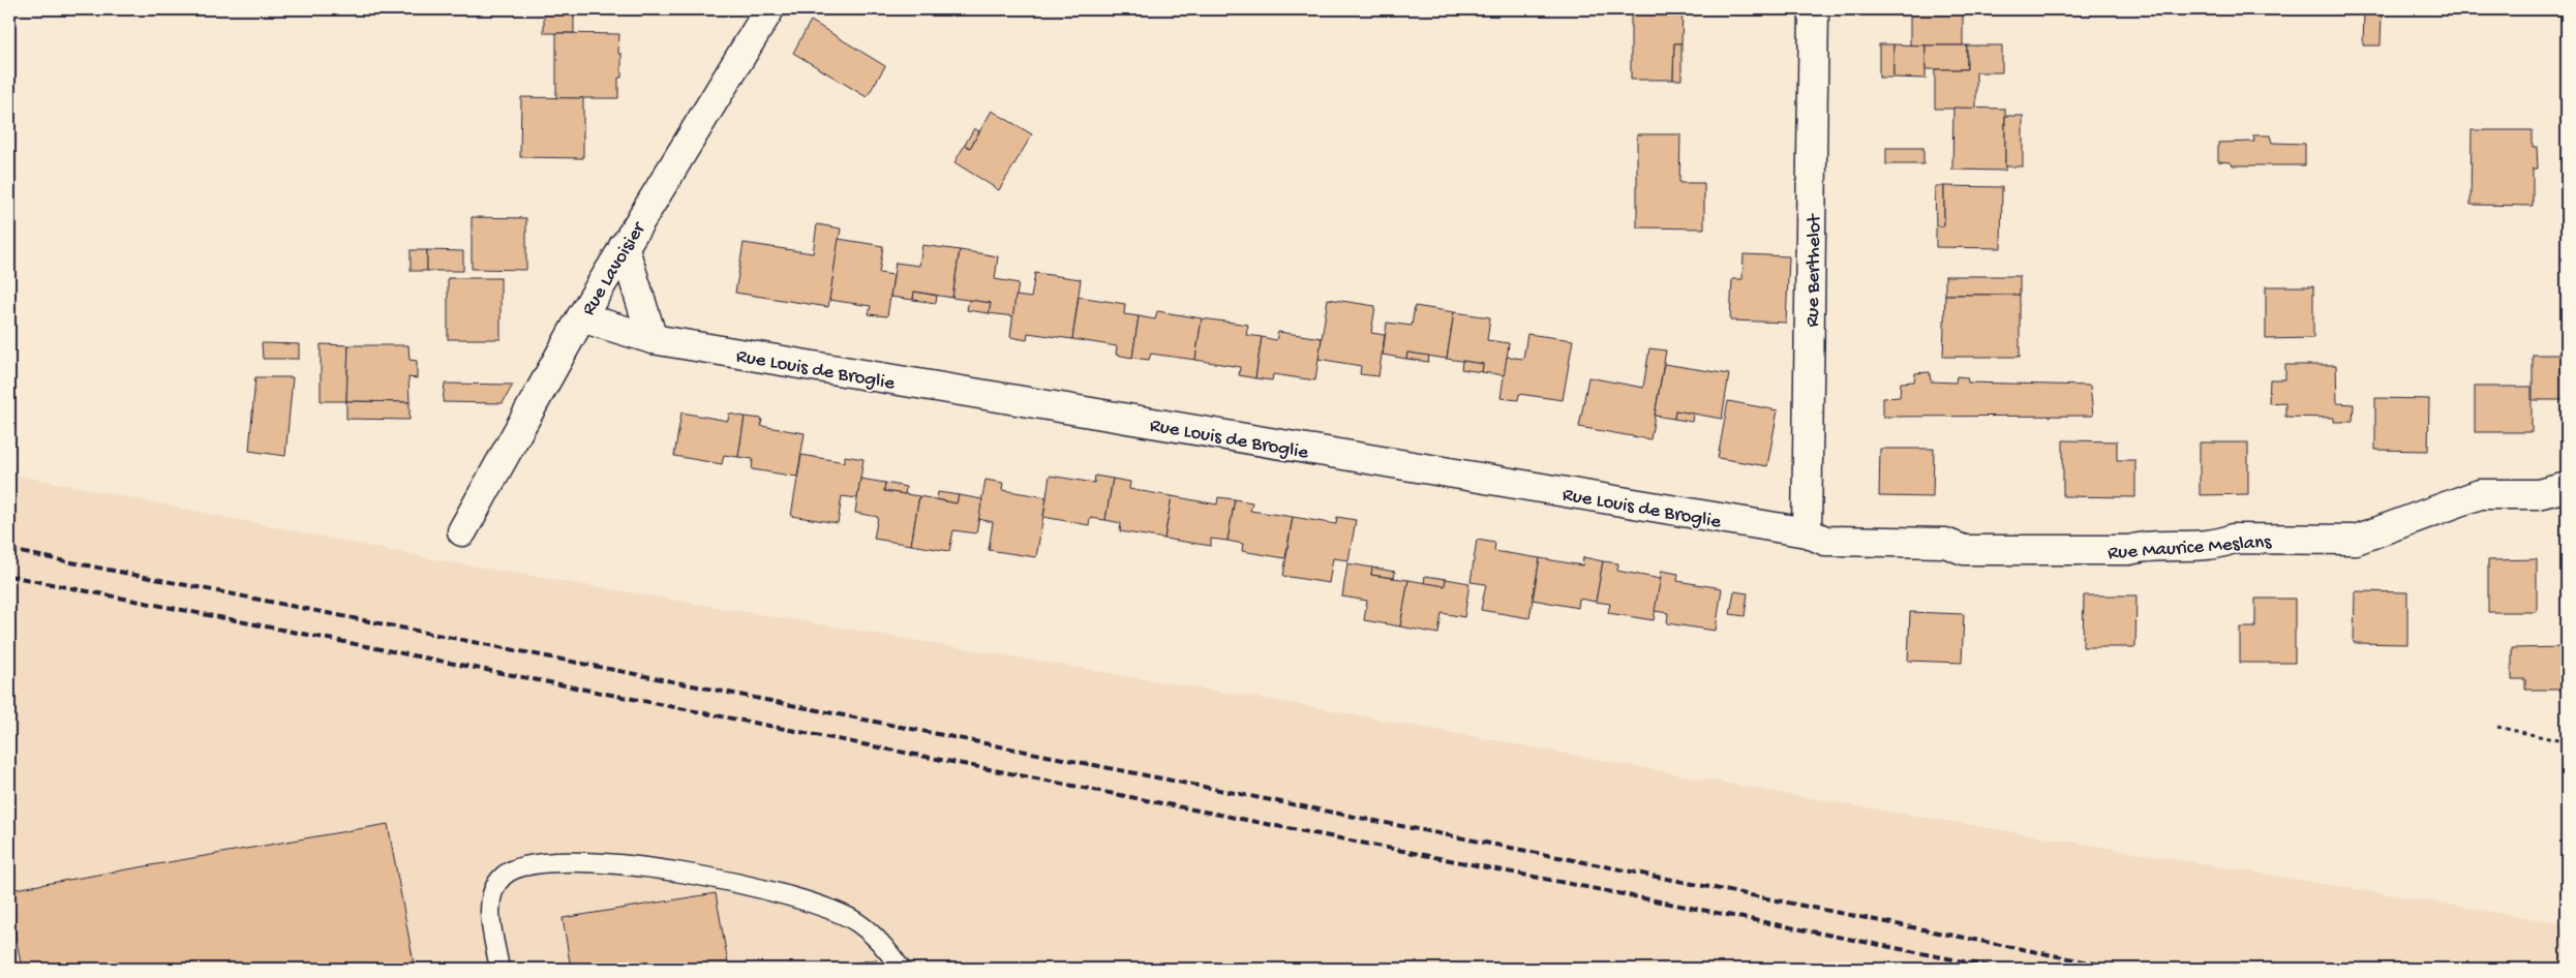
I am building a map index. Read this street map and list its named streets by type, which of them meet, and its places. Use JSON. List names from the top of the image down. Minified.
{"streets":{"street":["Rue Lavoisier","Rue Berthelot","Rue Louis de Broglie","Rue Maurice Meslans"]},"crossings":[["Rue Lavoisier","Rue Louis de Broglie"],["Rue Berthelot","Rue Louis de Broglie"],["Rue Berthelot","Rue Maurice Meslans"],["Rue Louis de Broglie","Rue Maurice Meslans"]]}
